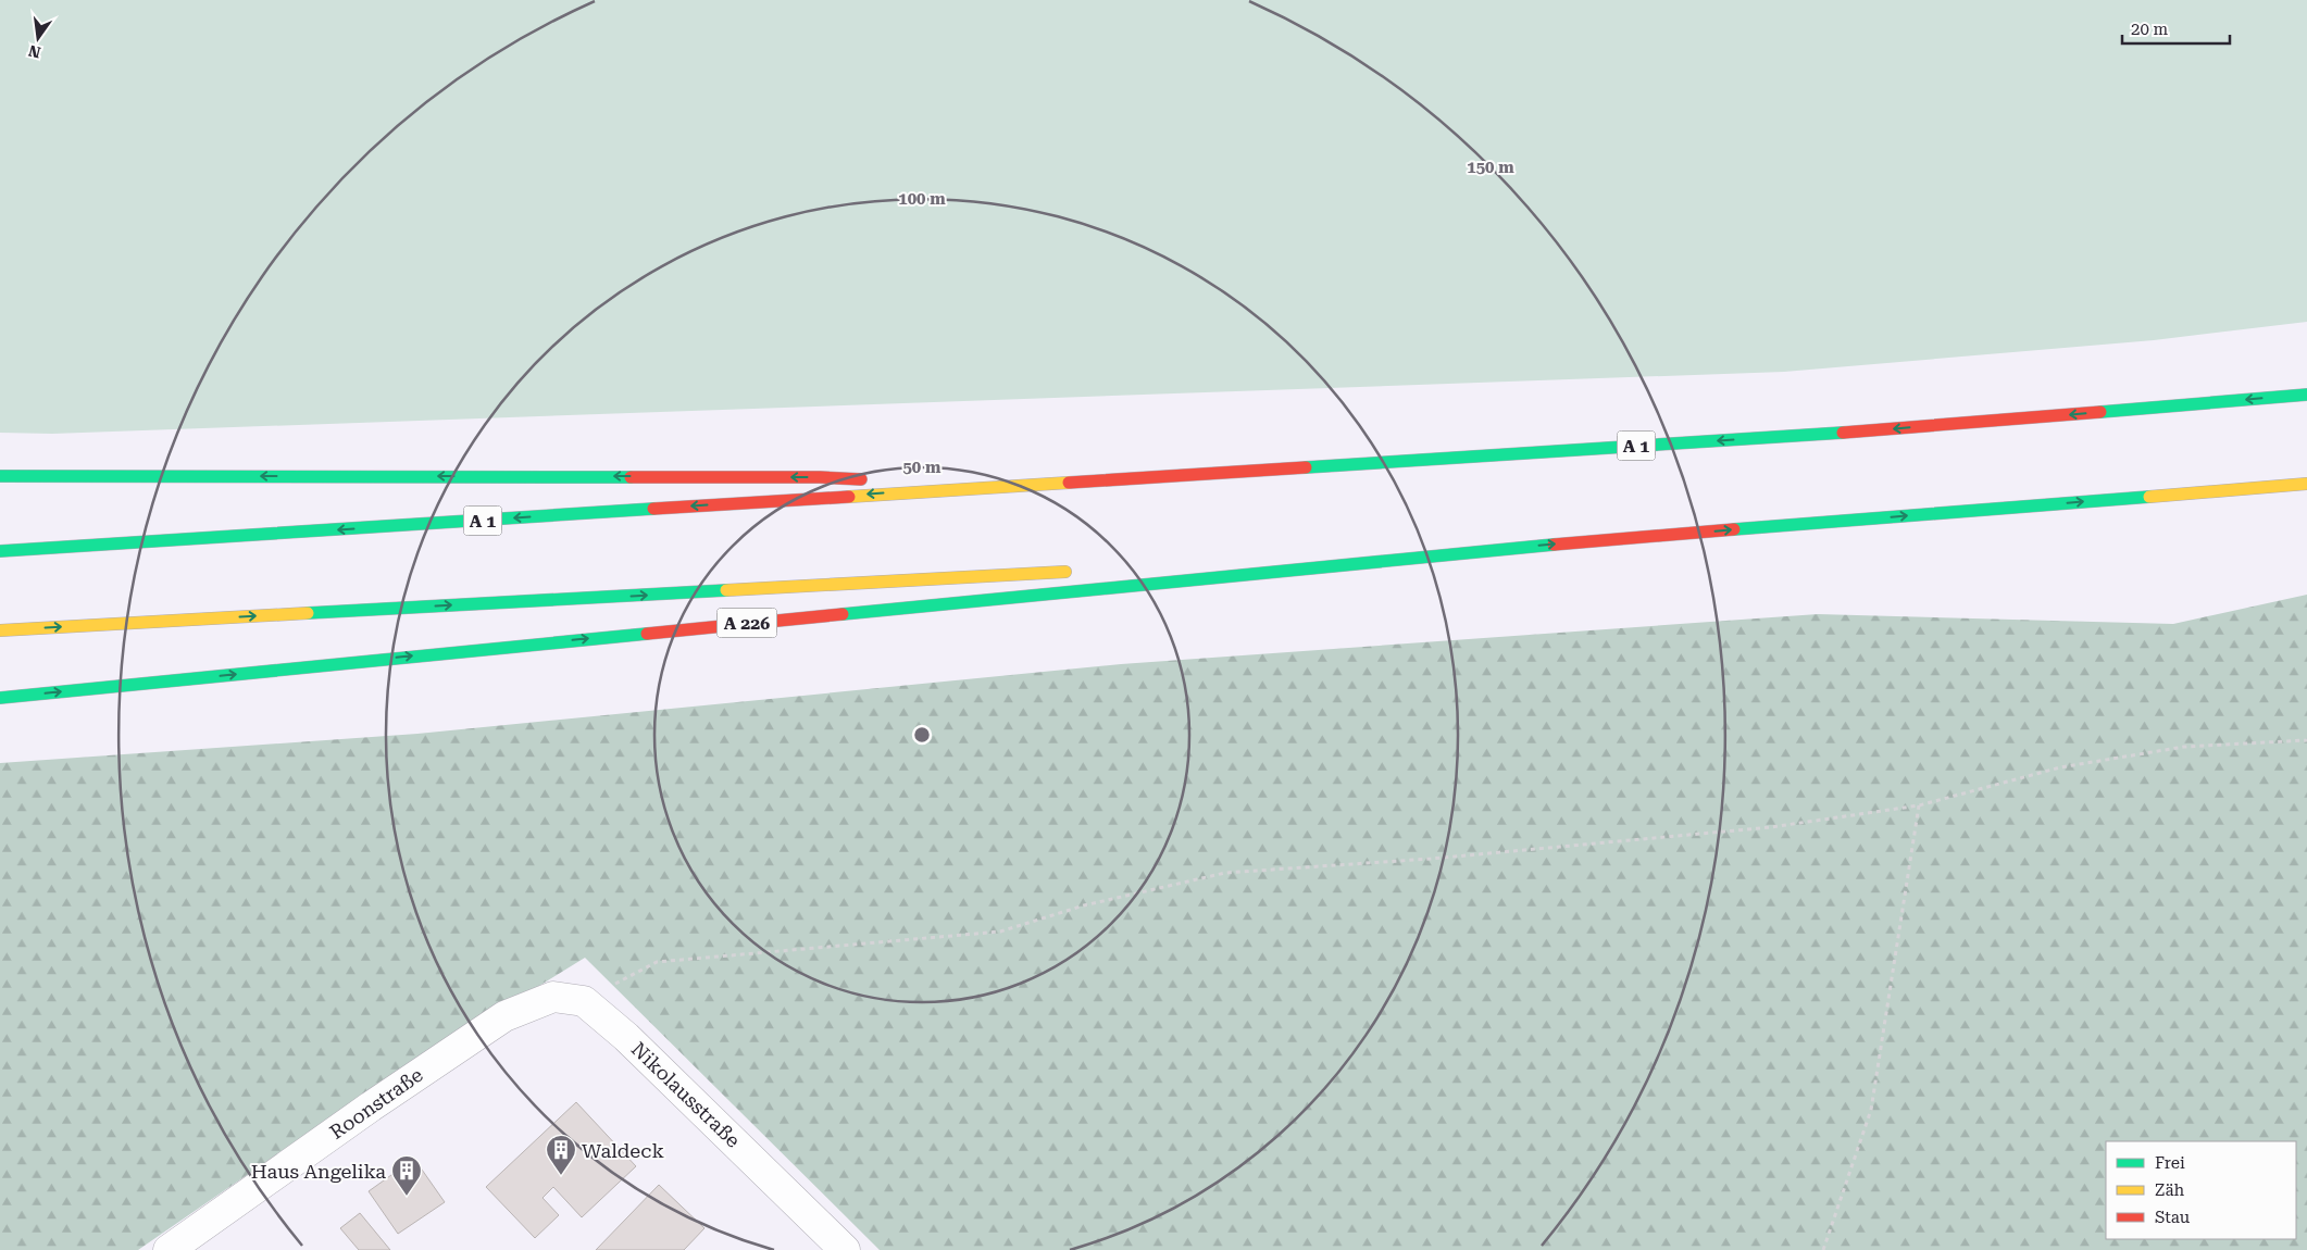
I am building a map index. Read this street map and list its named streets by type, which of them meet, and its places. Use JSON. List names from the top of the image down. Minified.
{"streets":{"highway":["A 1","A 226"],"street":["Nikolausstraße","Roonstraße"]},"crossings":[["Nikolausstraße","Roonstraße"]],"places":{"building":["Waldeck","Haus Angelika"]},"legend":["Frei","Zäh","Stau"],"scale_bar":"20 m","north":"bottom","rings":["150 m","100 m","50 m"]}
